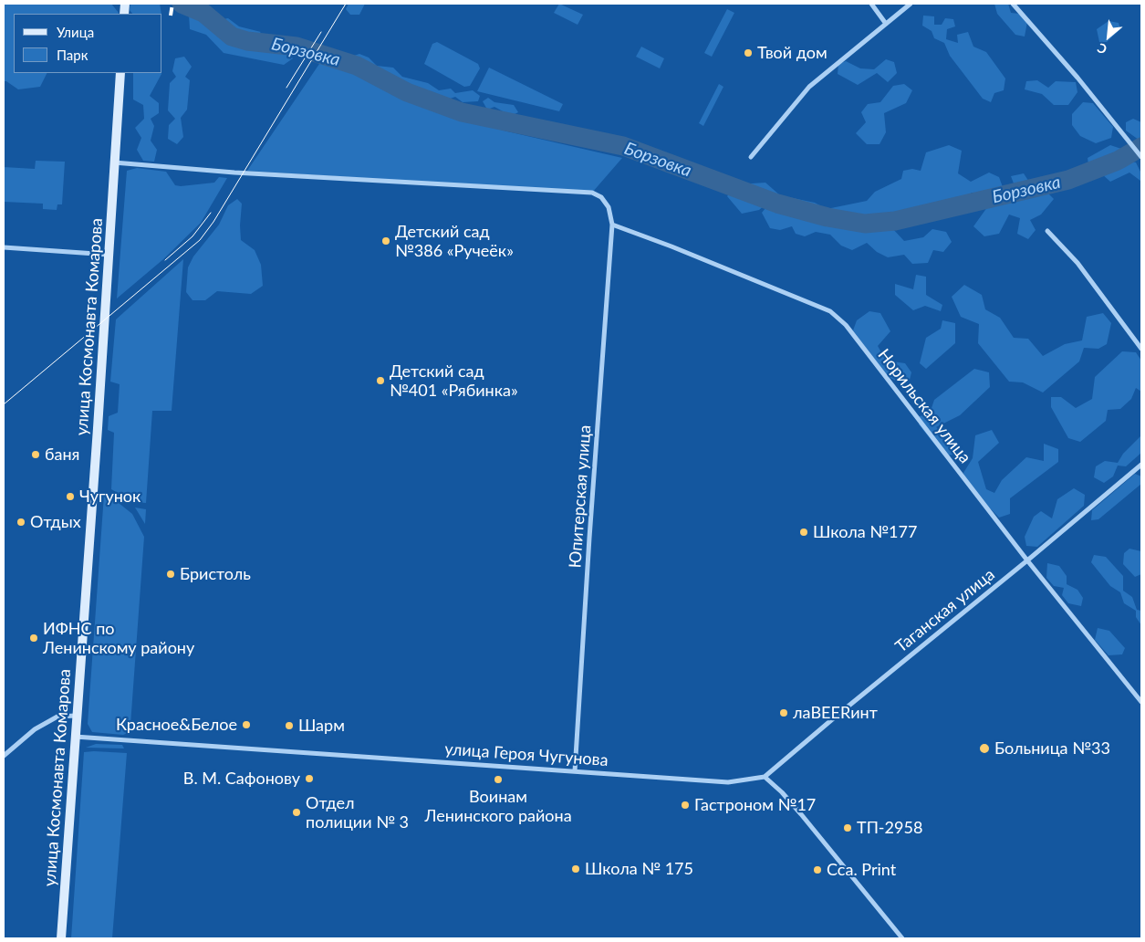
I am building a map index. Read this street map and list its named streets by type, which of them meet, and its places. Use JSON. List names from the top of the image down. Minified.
{"streets":{"street":["улица Космонавта Комарова","Норильская улица","Юпитерская улица","Таганская улица","улица Героя Чугунова"]},"crossings":[["улица Космонавта Комарова","улица Героя Чугунова"],["Норильская улица","Юпитерская улица"],["Норильская улица","Таганская улица"],["Юпитерская улица","улица Героя Чугунова"],["Таганская улица","улица Героя Чугунова"]],"water":["Борзовка"],"places":["Твой дом","Детский сад №386 «Ручеёк»","Детский сад №401 «Рябинка»","баня","Чугунок","Отдых","Школа №177","Бристоль","ИФНС по Ленинскому району","лаBEERинт","Красное&Белое","Шарм","Больница №33","В. М. Сафонову","Воинам Ленинского района","Гастроном №17","Отдел полиции № 3","ТП-2958","Школа № 175","Cca. Print"],"legend":["Улица","Парк"],"north":"bottom left"}
